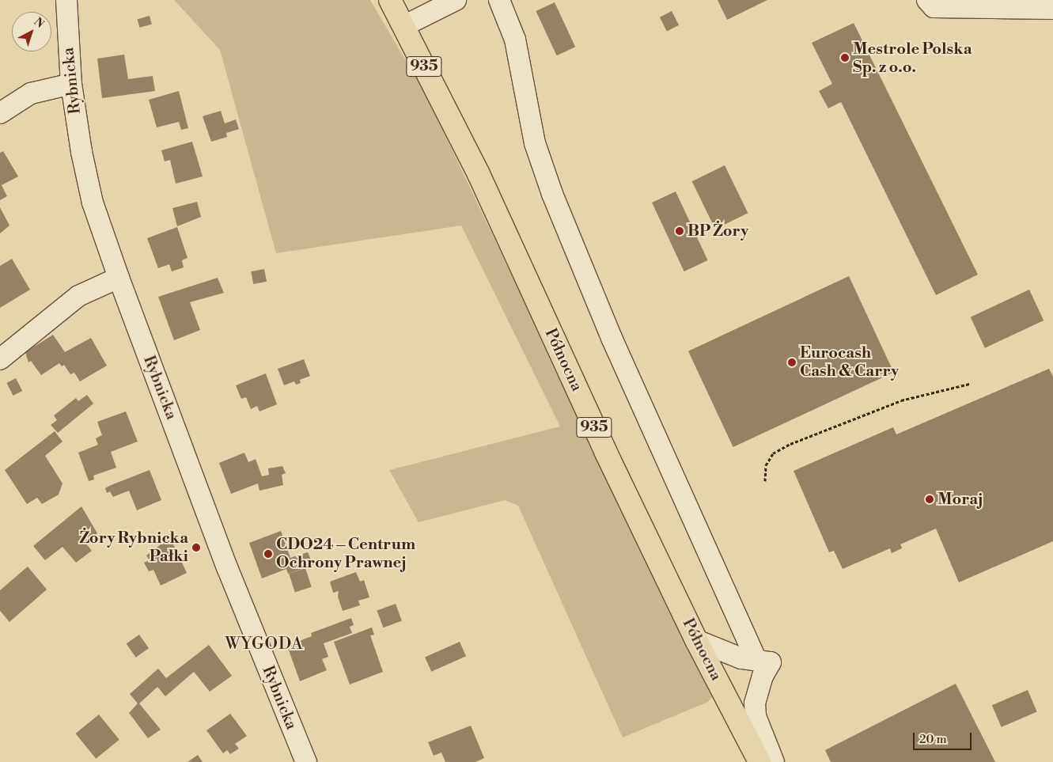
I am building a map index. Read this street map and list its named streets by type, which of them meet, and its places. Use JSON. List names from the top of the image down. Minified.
{"streets":{"main road":["935","Północna"],"street":["Rybnicka"]},"districts":["WYGODA"],"places":["Mestrole Polska Sp. z o.o.","BP Żory","Eurocash Cash & Carry","Moraj","Żory Rybnicka Pałki","CDO24 – Centrum Ochrony Prawnej"],"scale_bar":"20 m","north":"top right"}
